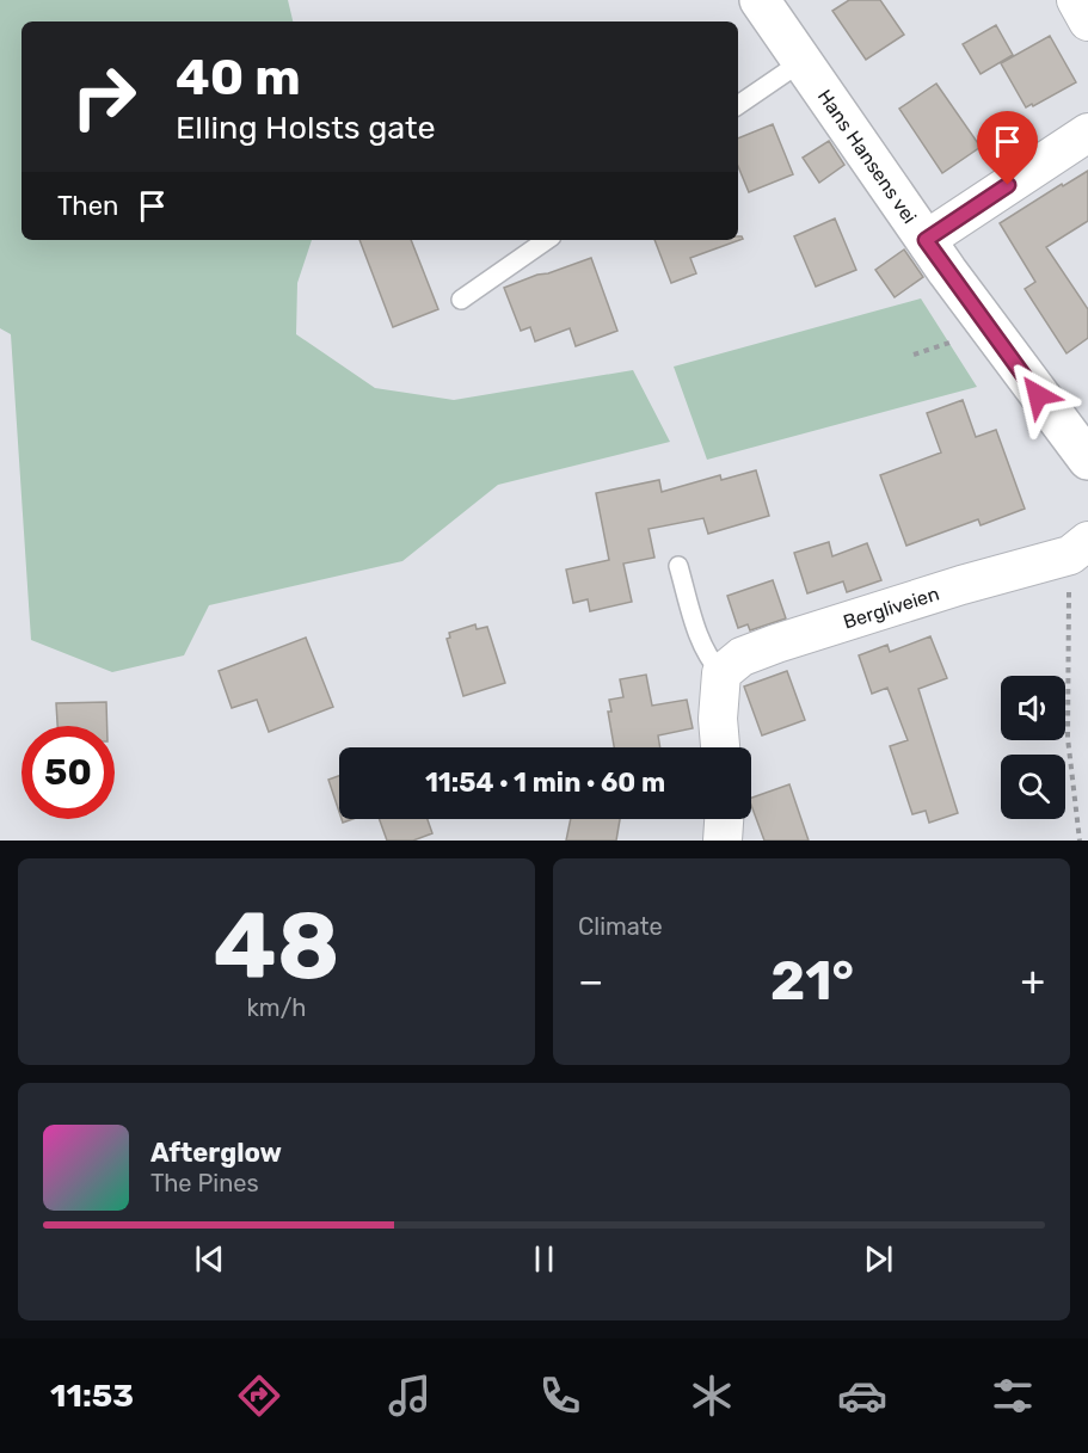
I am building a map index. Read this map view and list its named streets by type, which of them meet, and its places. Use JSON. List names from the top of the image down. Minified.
{"streets":{"main road":["Hans Hansens vei"],"street":["Bergliveien"]},"page":{"turn":["40 m","Elling Holsts gate"],"then":"Then","limit":"50","trip":"11:54 · 1 min · 60 m","tile":[["48","km/h"],"Climate"],"heat":["−","21°","+"],"song":["Afterglow","The Pines"],"tabs":"11:53"}}
